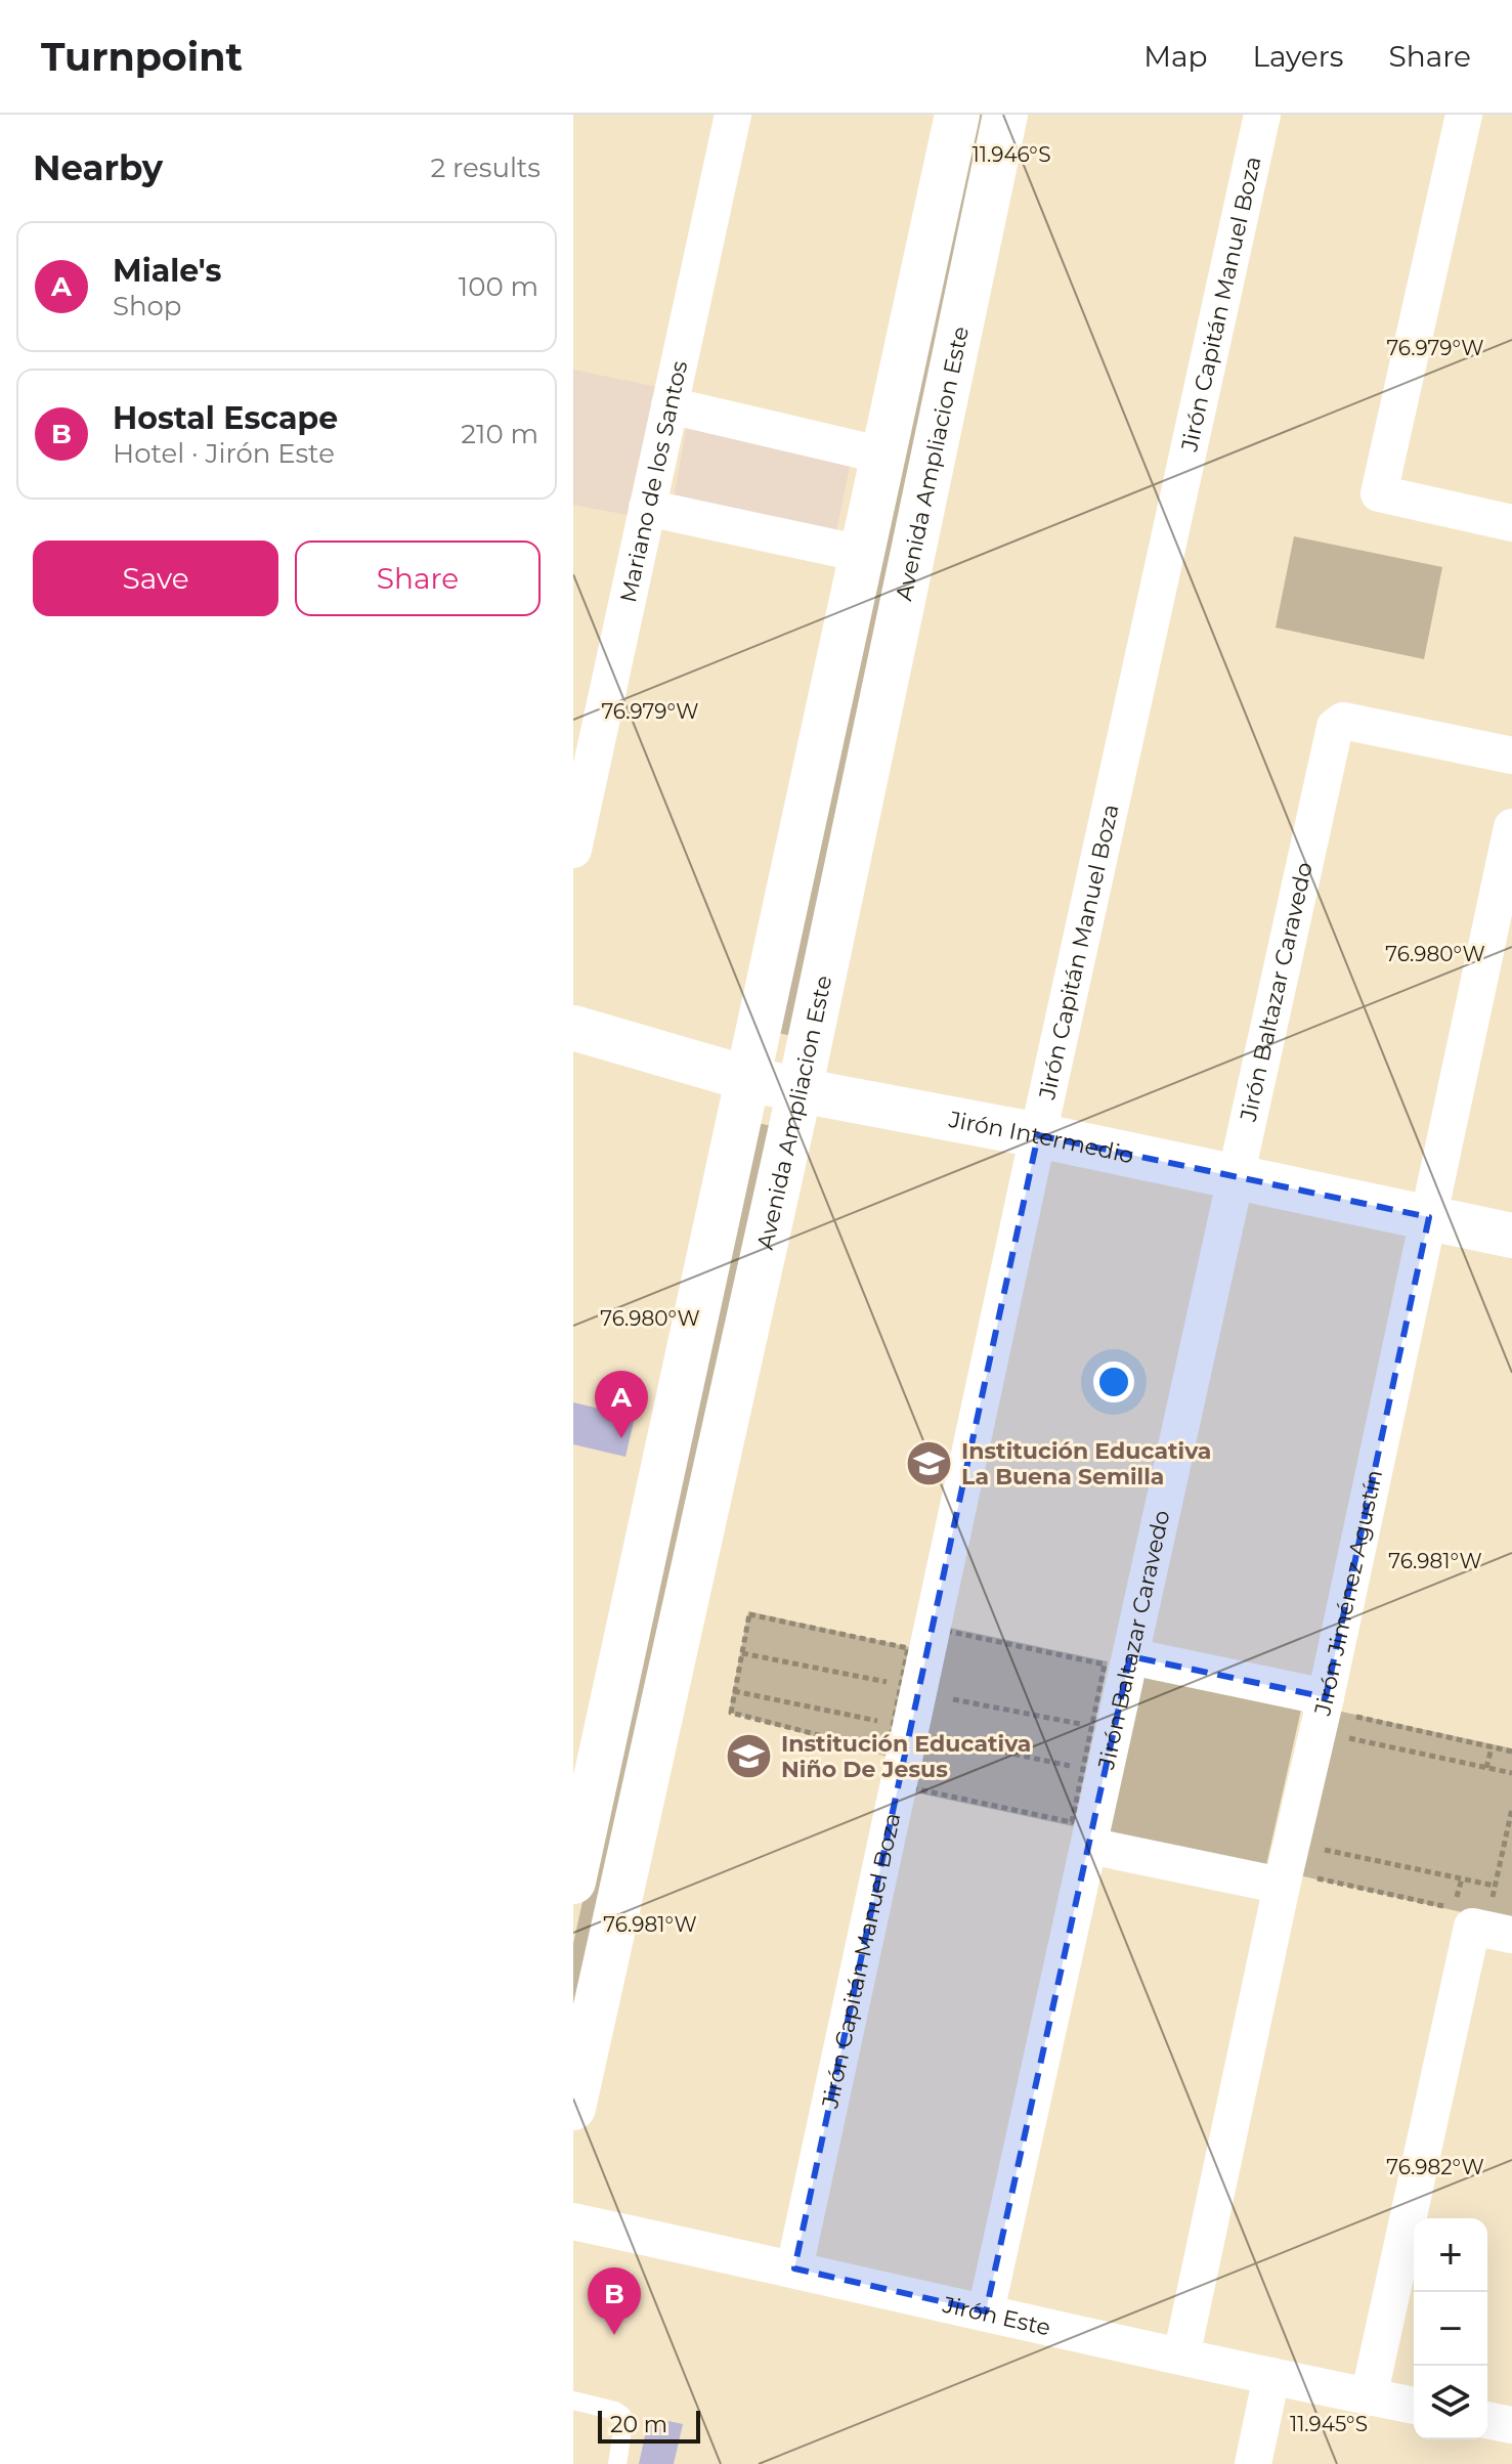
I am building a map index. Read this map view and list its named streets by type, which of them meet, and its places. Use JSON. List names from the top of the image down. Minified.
{"streets":{"main road":["Avenida Ampliacion Este","Jirón Intermedio"],"street":["Jirón Capitán Manuel Boza","Mariano de los Santos","Jirón Baltazar Caravedo","Jirón Jiménez Agustín","Jirón Este"]},"crossings":[["Jirón Capitán Manuel Boza","Jirón Intermedio"],["Jirón Capitán Manuel Boza","Jirón Este"],["Avenida Ampliacion Este","Jirón Intermedio"],["Jirón Baltazar Caravedo","Jirón Intermedio"],["Jirón Baltazar Caravedo","Jirón Este"],["Jirón Intermedio","Jirón Jiménez Agustín"],["Jirón Jiménez Agustín","Jirón Este"]],"places":{"school or university":["Institución Educativa La Buena Semilla","Institución Educativa Niño De Jesus"]},"scale_bar":"20 m","page":{"header":"Turnpoint","nav":["Map","Layers","Share"],"heading":["Nearby","2 results"],"list":[{"mark":"A","name":"Miale's","note":"Shop","value":"100 m"},{"mark":"B","name":"Hostal Escape","note":"Hotel · Jirón Este","value":"210 m"}],"buttons":["Save","Share"],"pins":["A","B"],"map_buttons":["+","−"],"scale":"20 m"},"coordinates":["11.946°S","76.979°W","76.980°W","76.981°W","76.982°W","11.945°S"]}
